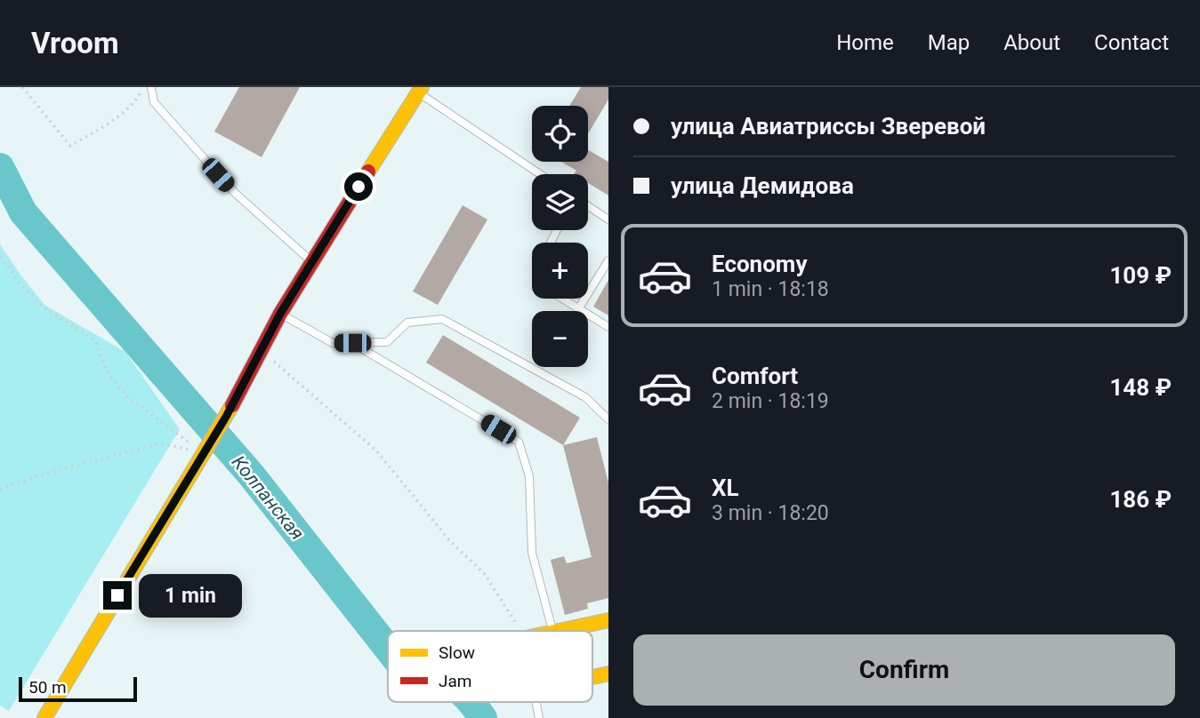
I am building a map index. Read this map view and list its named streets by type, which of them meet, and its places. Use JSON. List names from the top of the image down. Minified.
{"water":["Колпанская"],"legend":["Slow","Jam"],"scale_bar":"50 m","page":{"header":"Vroom","nav":["Home","Map","About","Contact"],"banner":["улица Авиатриссы Зверевой","улица Демидова"],"map_buttons":["+","−"],"list":[{"name":"Economy","note":"1 min · 18:18","value":"109 ₽"},{"name":"Comfort","note":"2 min · 18:19","value":"148 ₽"},{"name":"XL","note":"3 min · 18:20","value":"186 ₽"}],"bubble":"1 min","buttons":"Confirm","scale":"50 m"}}
